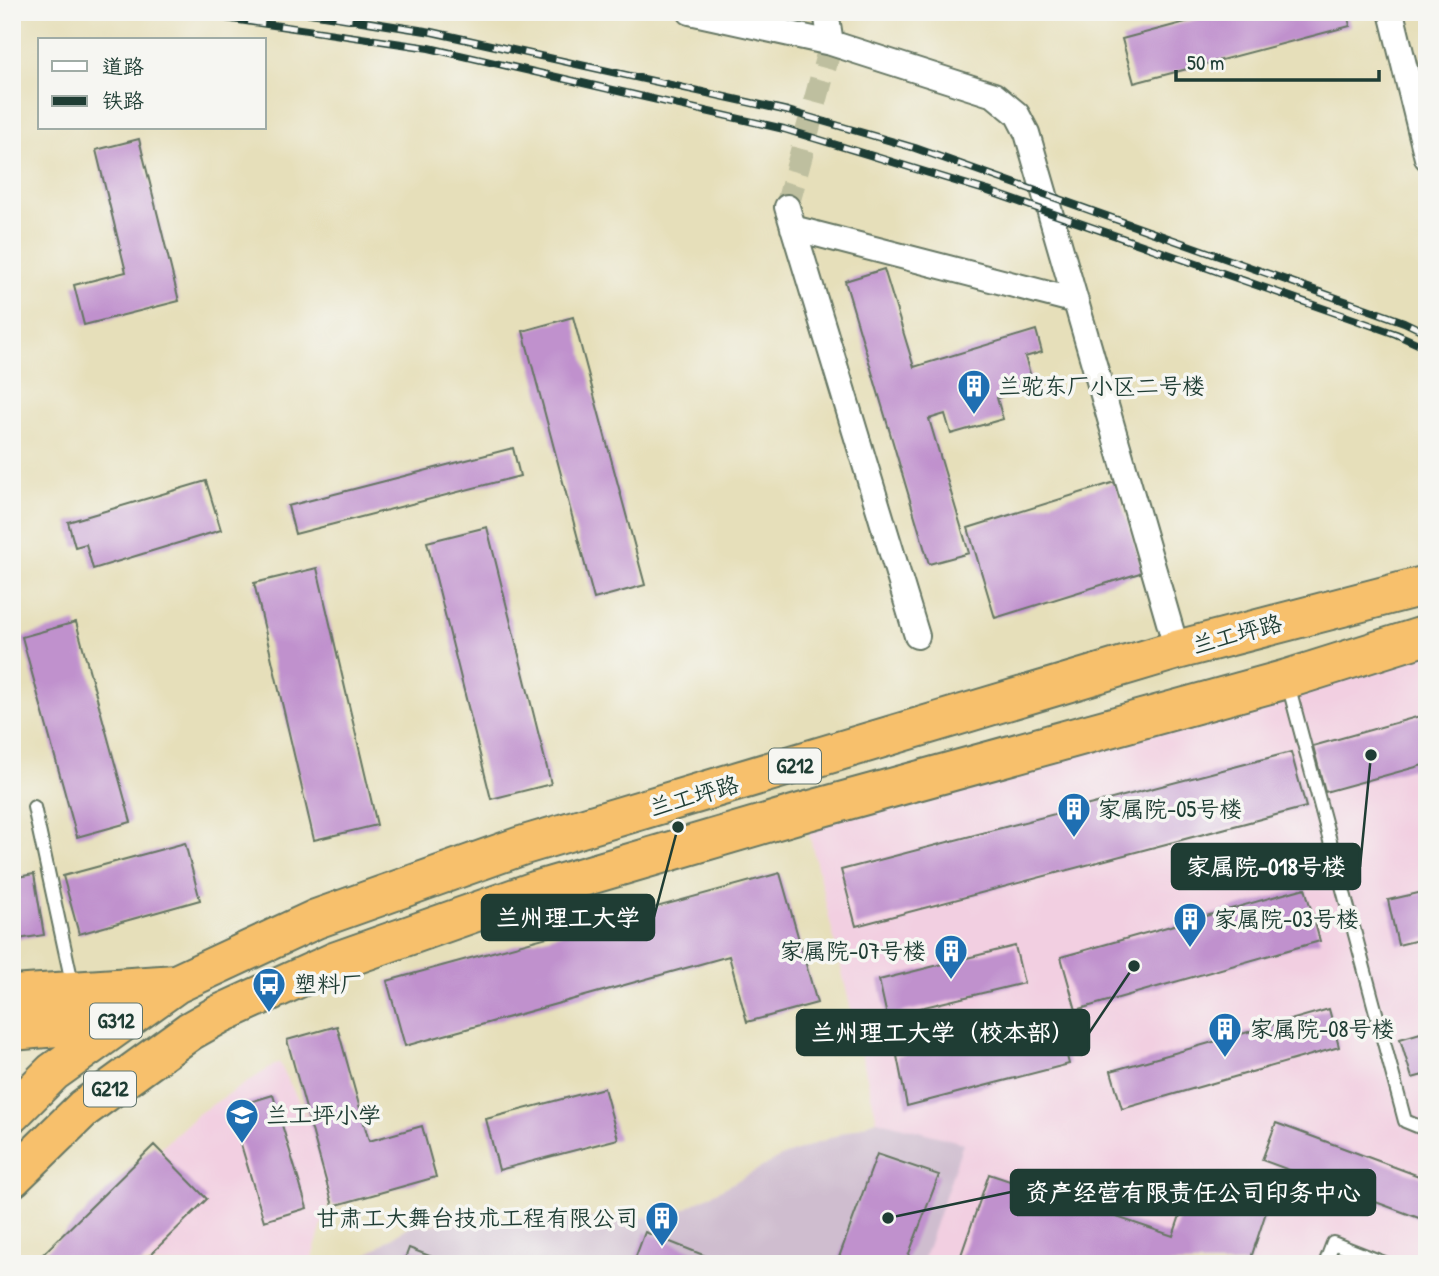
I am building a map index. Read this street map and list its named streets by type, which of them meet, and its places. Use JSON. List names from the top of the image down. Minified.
{"streets":{"highway":["兰工坪路","G212","G312"]},"crossings":[["兰工坪路","G212"],["兰工坪路","G312"],["G212","G312"]],"places":{"building":["兰驼东厂小区二号楼","家属院-05号楼","家属院-03号楼","家属院-07号楼","家属院-08号楼","甘肃工大舞台技术工程有限公司"],"other":["家属院-018号楼","兰州理工大学","兰州理工大学（校本部）","资产经营有限责任公司印务中心"],"bus stop":["塑料厂"],"school or university":["兰工坪小学"]},"legend":["道路","铁路"],"scale_bar":"50 m"}
